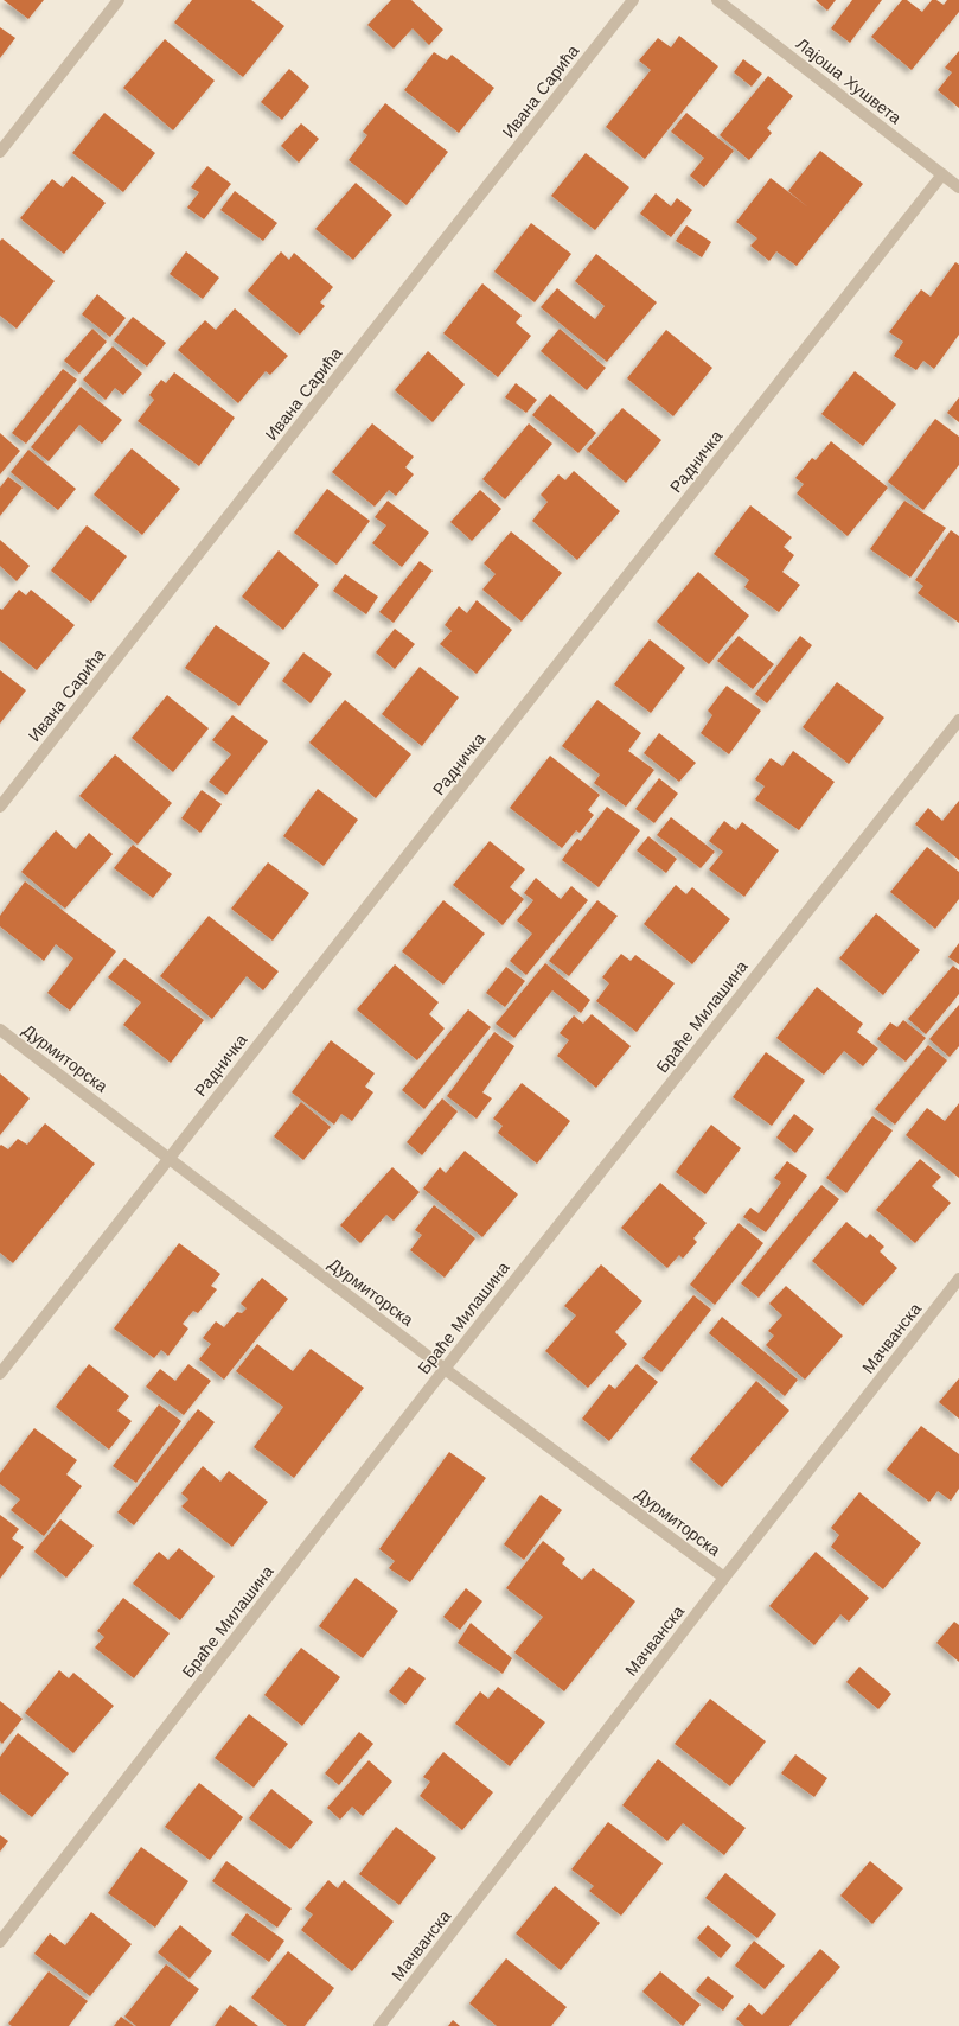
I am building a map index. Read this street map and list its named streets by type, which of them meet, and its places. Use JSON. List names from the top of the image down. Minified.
{"streets":{"street":["Лајоша Хушвета","Ивана Сарића","Радничка","Браће Милашина","Дурмиторска","Мачванска"]},"crossings":[["Лајоша Хушвета","Радничка"],["Радничка","Дурмиторска"],["Браће Милашина","Дурмиторска"],["Дурмиторска","Мачванска"]]}
